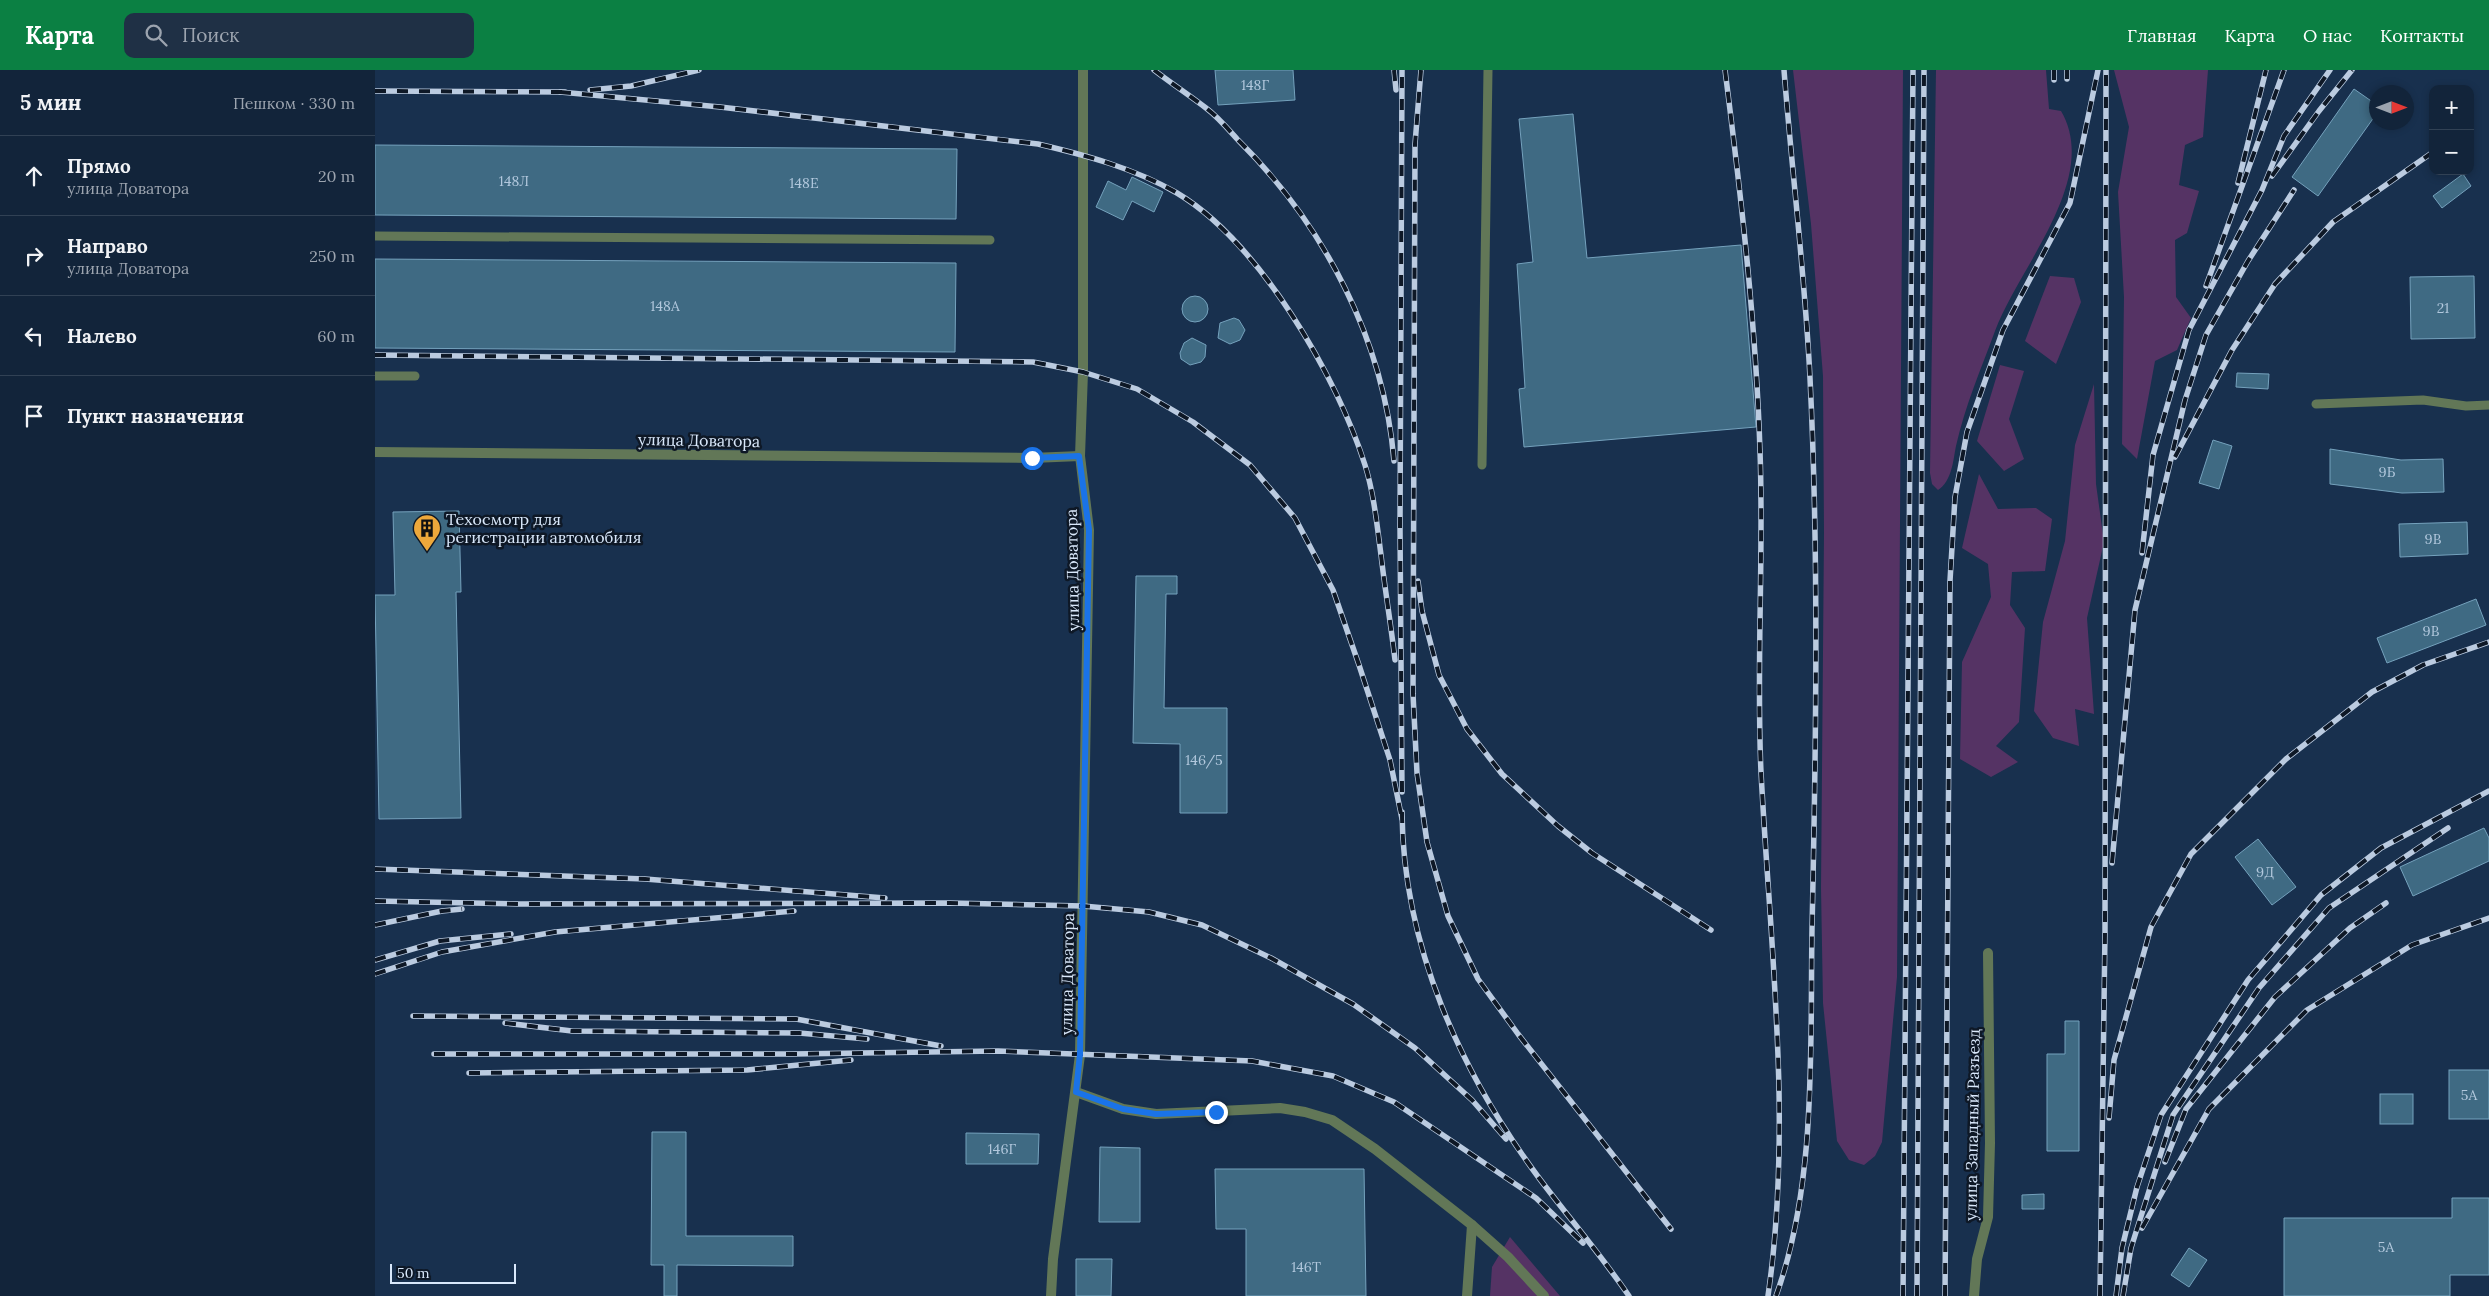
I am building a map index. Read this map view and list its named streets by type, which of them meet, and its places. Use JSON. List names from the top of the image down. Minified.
{"streets":{"street":["улица Доватора","улица Западный Разъезд"]},"places":{"building":["Техосмотр для регистрации автомобиля"]},"house_numbers":["148Г","148Л","148Е","148А","21","9Б","9В","9В","146/5","9Д","5А","146Г","5А","146Т"],"scale_bar":"50 m","north":"right","page":{"header":"Карта","search":"Поиск","nav":["Главная","Карта","О нас","Контакты"],"heading":["5 мин","Пешком · 330 m"],"map_buttons":["+","−"],"list":[["Прямо","улица Доватора","20 m"],["Направо","улица Доватора","250 m"],["Налево","60 m"],"Пункт назначения"],"scale":"50 m"}}
